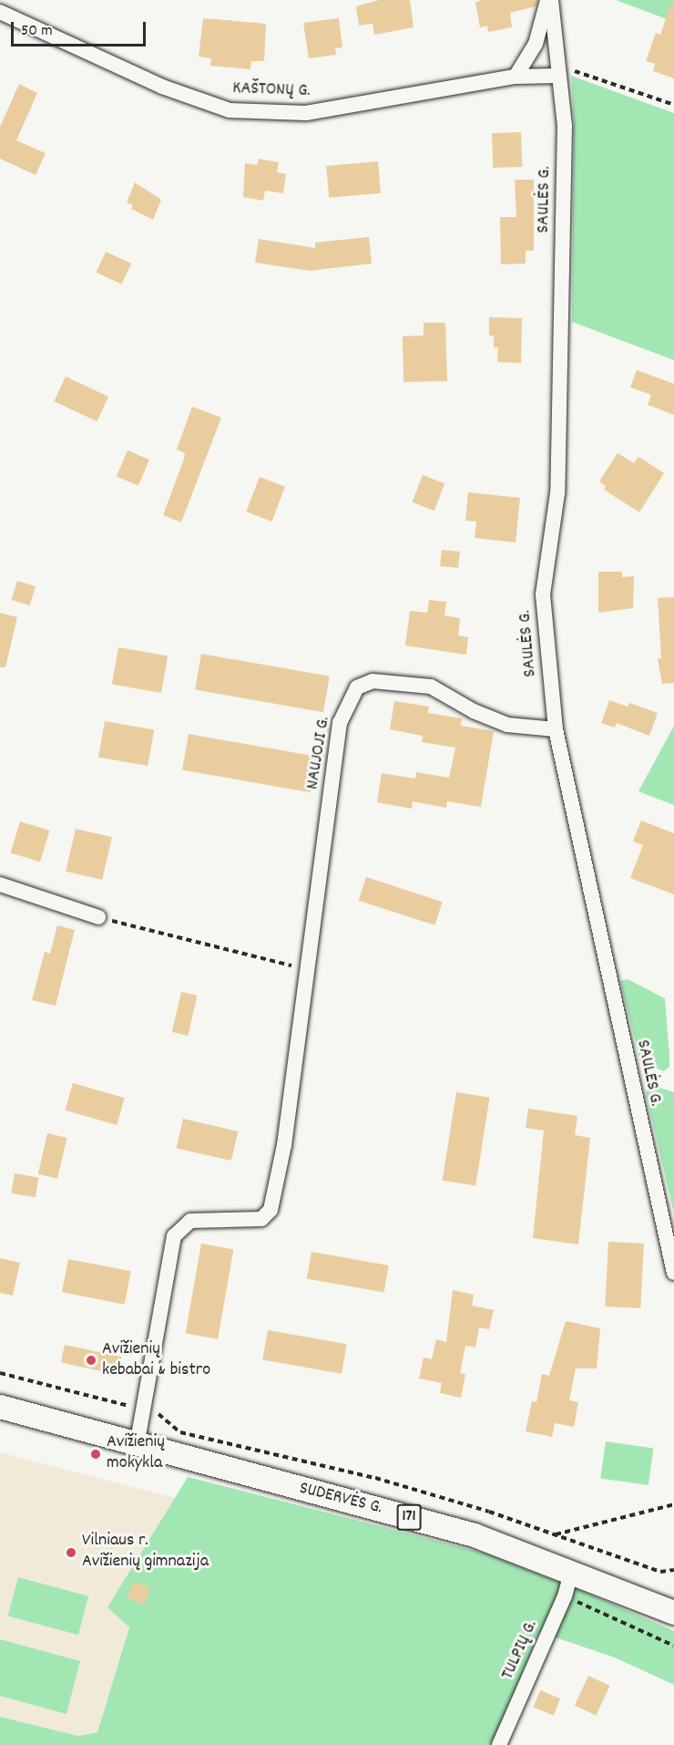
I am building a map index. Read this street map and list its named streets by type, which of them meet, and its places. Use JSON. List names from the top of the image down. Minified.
{"streets":{"main road":["SUDERVĖS G.","171"],"street":["KAŠTONŲ G.","SAULĖS G.","NAUJOJI G.","TULPIŲ G."]},"crossings":[["KAŠTONŲ G.","SAULĖS G."],["SAULĖS G.","NAUJOJI G."],["NAUJOJI G.","SUDERVĖS G."],["SUDERVĖS G.","TULPIŲ G."]],"places":["Avižienių kebabai & bistro","Avižienių mokykla","Vilniaus r. Avižienių gimnazija"],"scale_bar":"50 m"}
